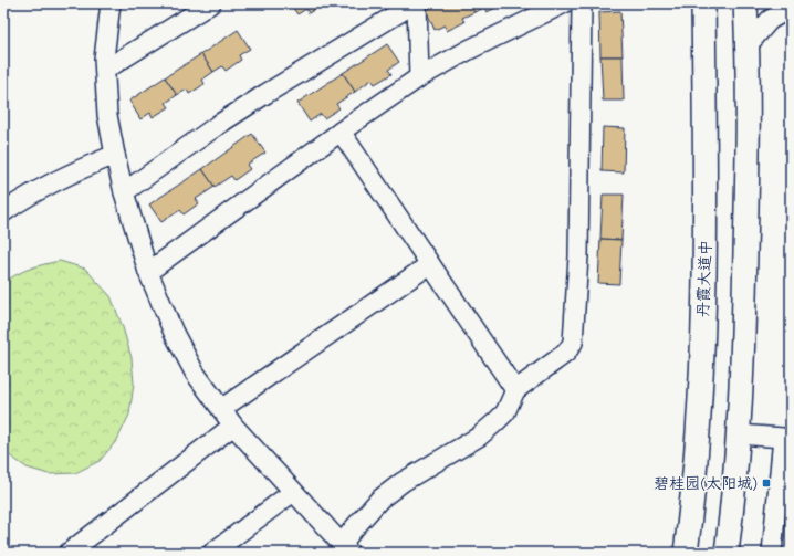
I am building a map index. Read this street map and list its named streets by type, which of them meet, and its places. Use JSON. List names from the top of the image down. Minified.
{"streets":{"main road":["丹霞大道中"]},"places":{"transit":["碧桂园(太阳城)"]}}
